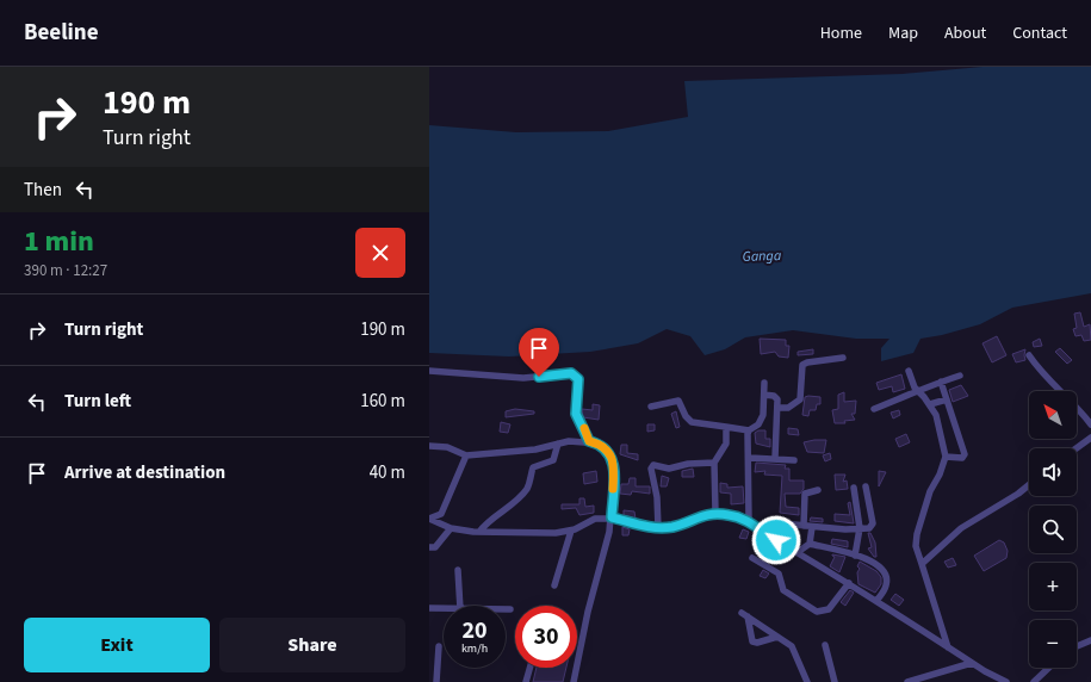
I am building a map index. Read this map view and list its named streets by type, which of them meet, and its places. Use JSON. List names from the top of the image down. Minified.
{"water":["Ganga"],"north":"top left","page":{"header":"Beeline","nav":["Home","Map","About","Contact"],"turn":["190 m","Turn right"],"then":"Then","heading":["1 min","390 m · 12:27"],"list":[{"name":"Turn right","value":"190 m"},{"name":"Turn left","value":"160 m"},{"name":"Arrive at destination","value":"40 m"}],"map_buttons":["+","−"],"speed":"20 km/h","limit":"30","buttons":["Exit","Share"]}}
